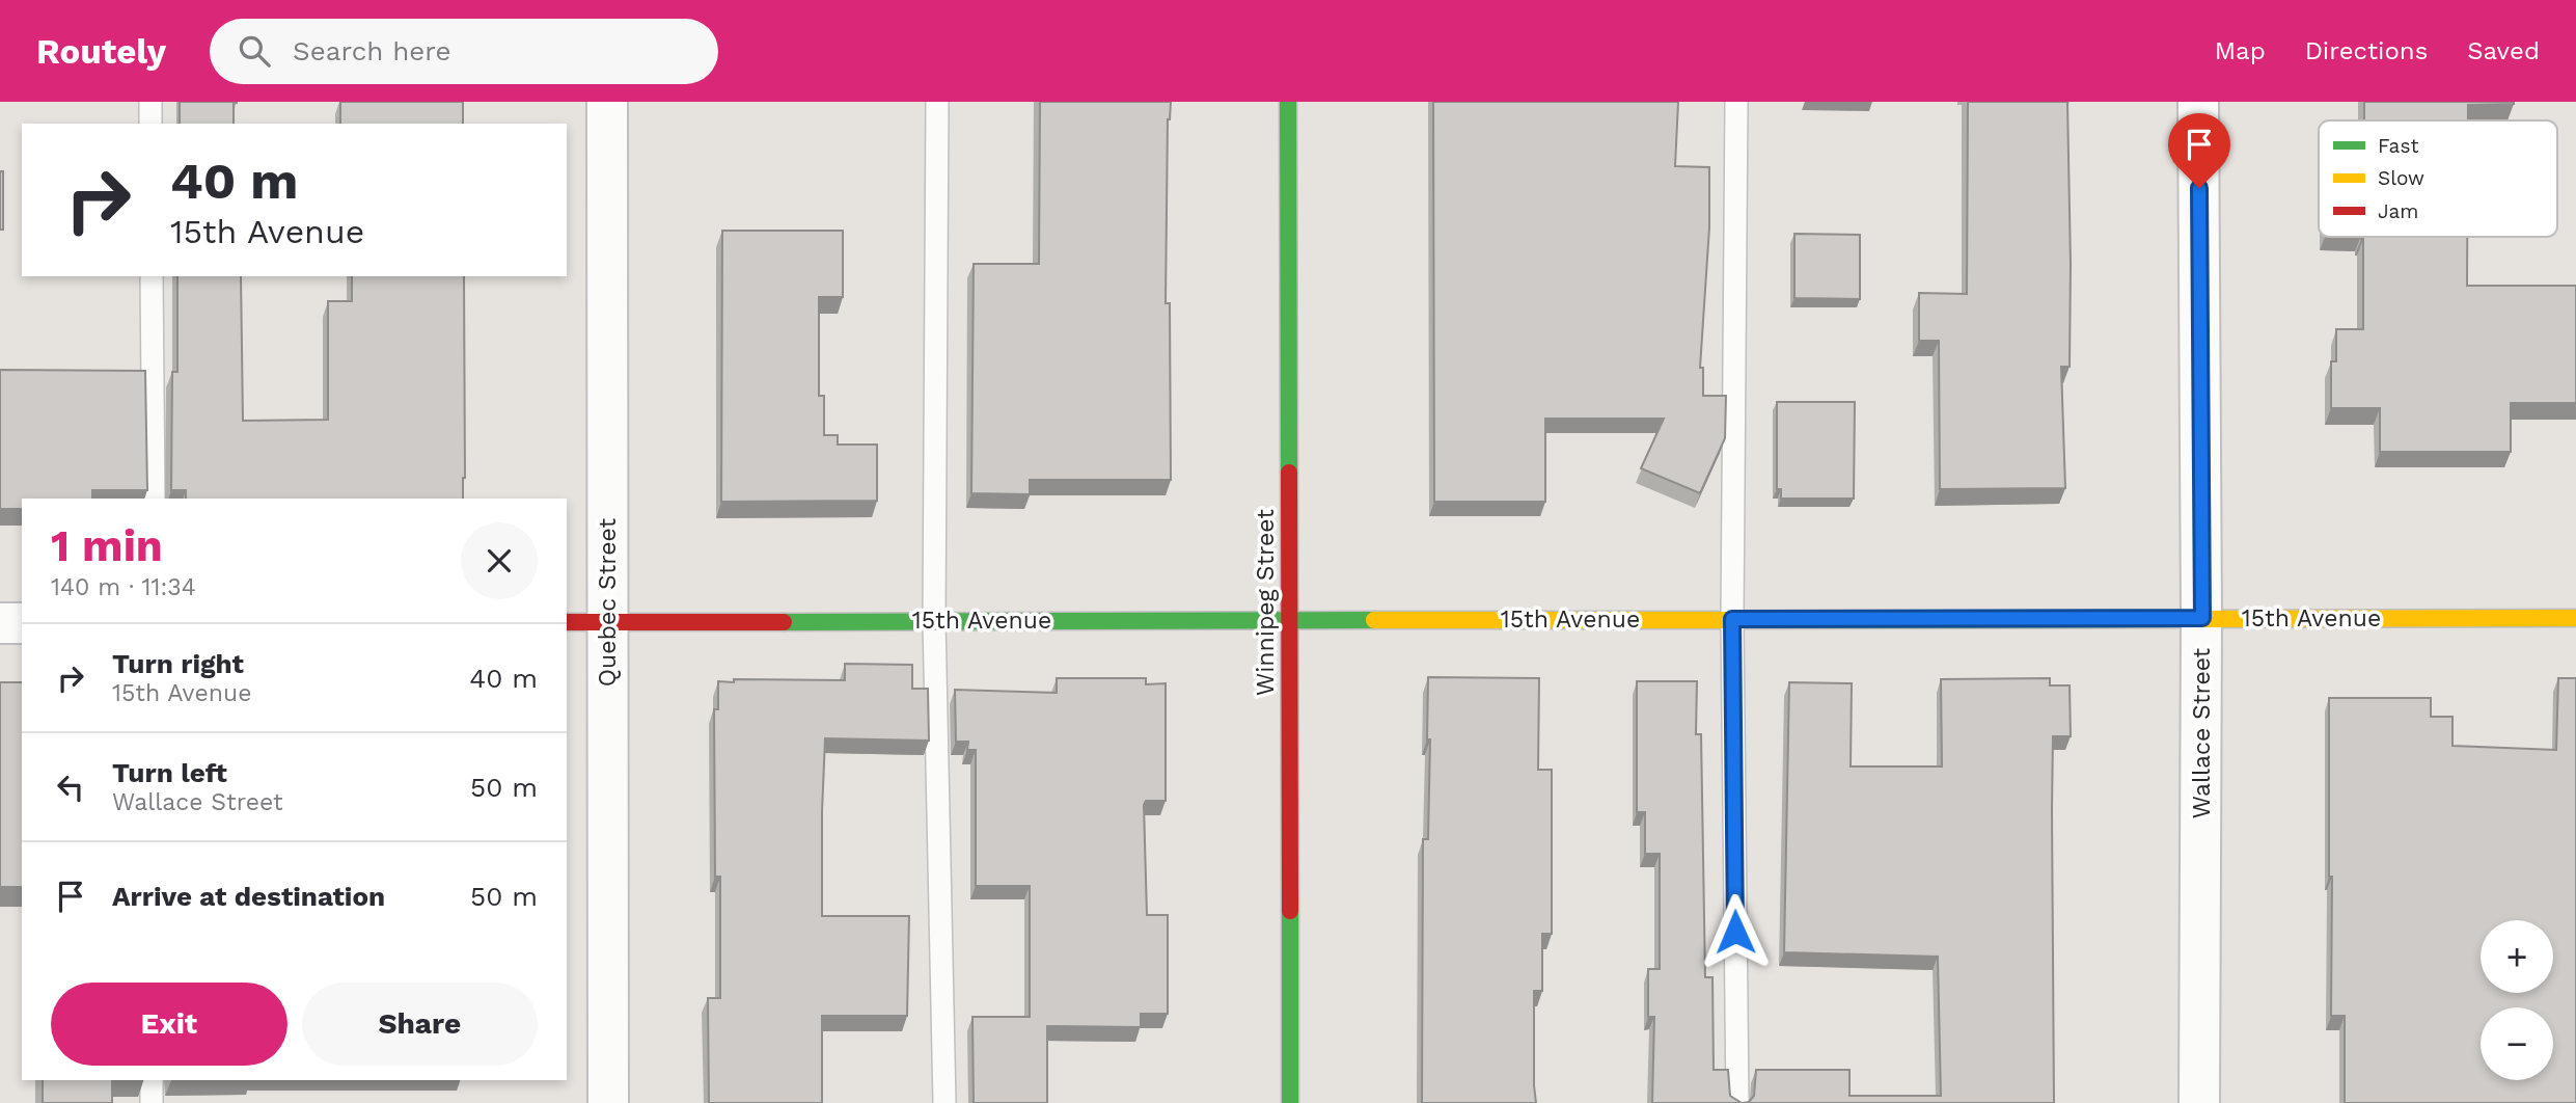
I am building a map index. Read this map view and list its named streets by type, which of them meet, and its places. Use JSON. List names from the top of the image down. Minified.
{"streets":{"street":["Quebec Street","Winnipeg Street","15th Avenue","Wallace Street"]},"crossings":[["Quebec Street","15th Avenue"],["Winnipeg Street","15th Avenue"],["15th Avenue","Wallace Street"]],"legend":["Fast","Slow","Jam"],"page":{"header":"Routely","search":"Search here","nav":["Map","Directions","Saved"],"turn":["40 m","15th Avenue"],"heading":["1 min","140 m · 11:34"],"list":[{"name":"Turn right","note":"15th Avenue","value":"40 m"},{"name":"Turn left","note":"Wallace Street","value":"50 m"},{"name":"Arrive at destination","value":"50 m"}],"map_buttons":["+","−"],"buttons":["Exit","Share"]}}
